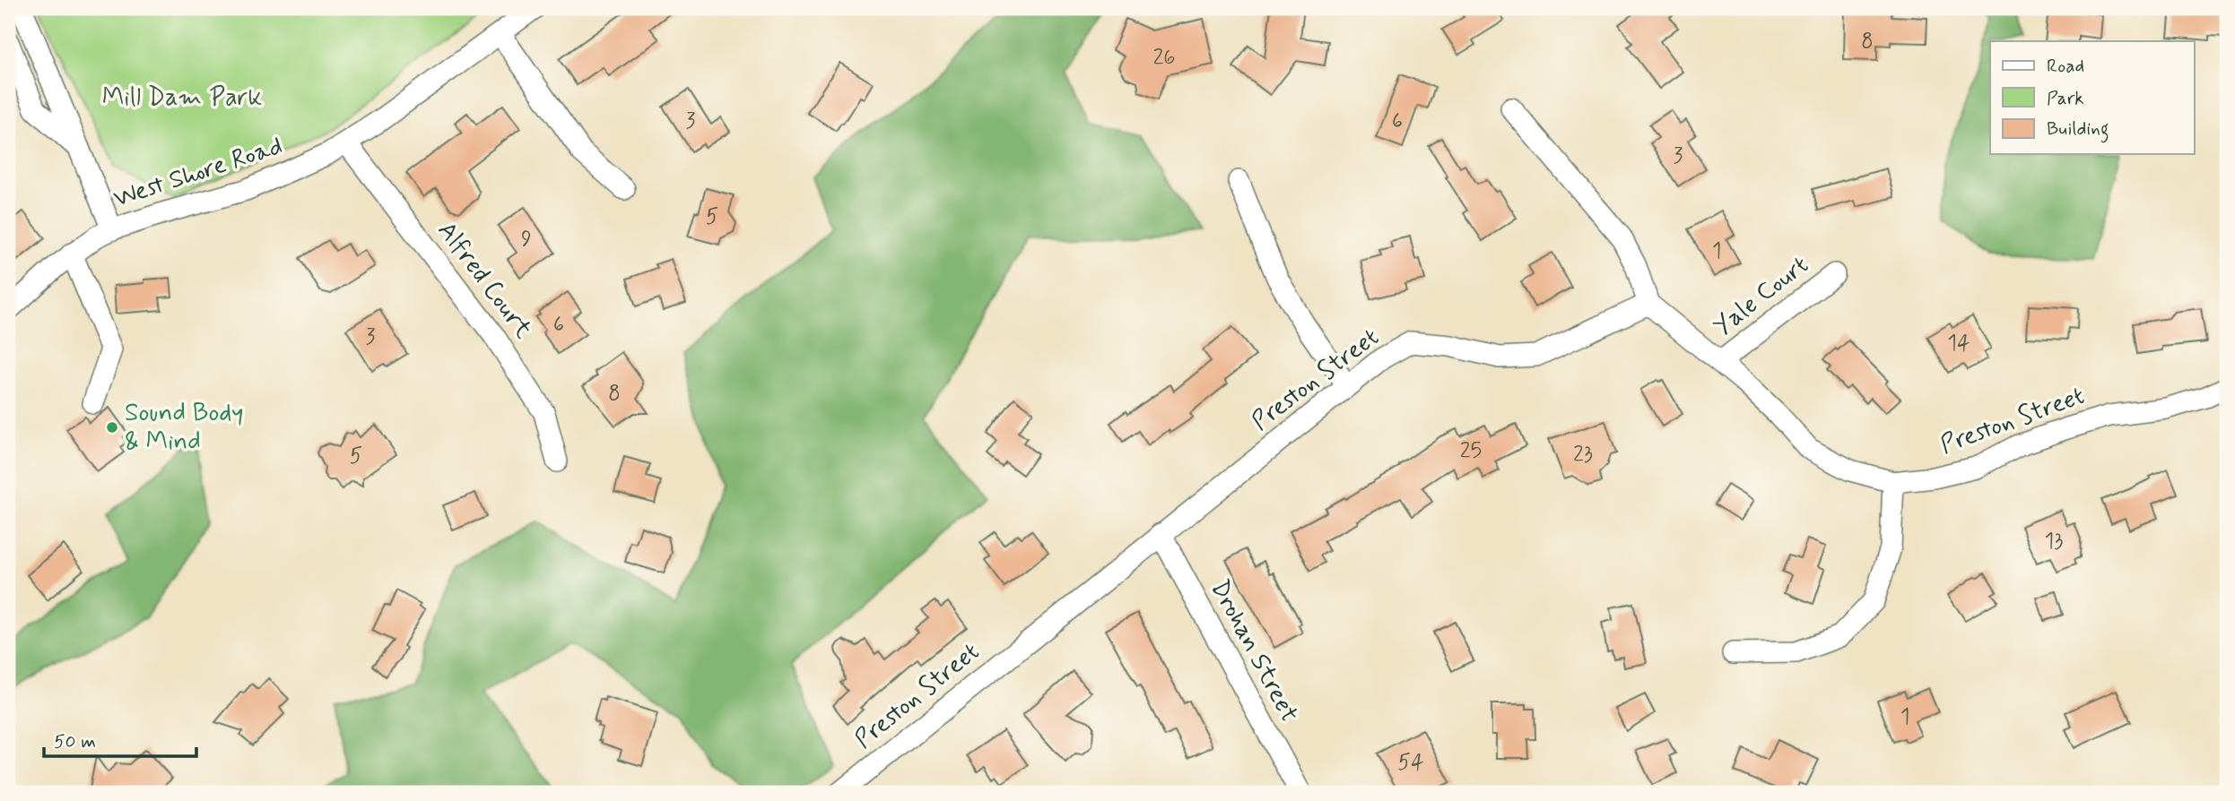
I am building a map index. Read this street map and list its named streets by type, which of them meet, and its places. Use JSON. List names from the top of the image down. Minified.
{"streets":{"street":["West Shore Road","Alfred Court","Yale Court","Preston Street","Drohan Street"]},"crossings":[["West Shore Road","Alfred Court"],["Yale Court","Preston Street"],["Preston Street","Drohan Street"]],"parks":["Mill Dam Park"],"places":["Sound Body & Mind"],"house_numbers":["8","26","3","6","3","5","9","1","6","3","14","8","25","23","5","13","1","54"],"legend":["Road","Park","Building"],"scale_bar":"50 m"}
